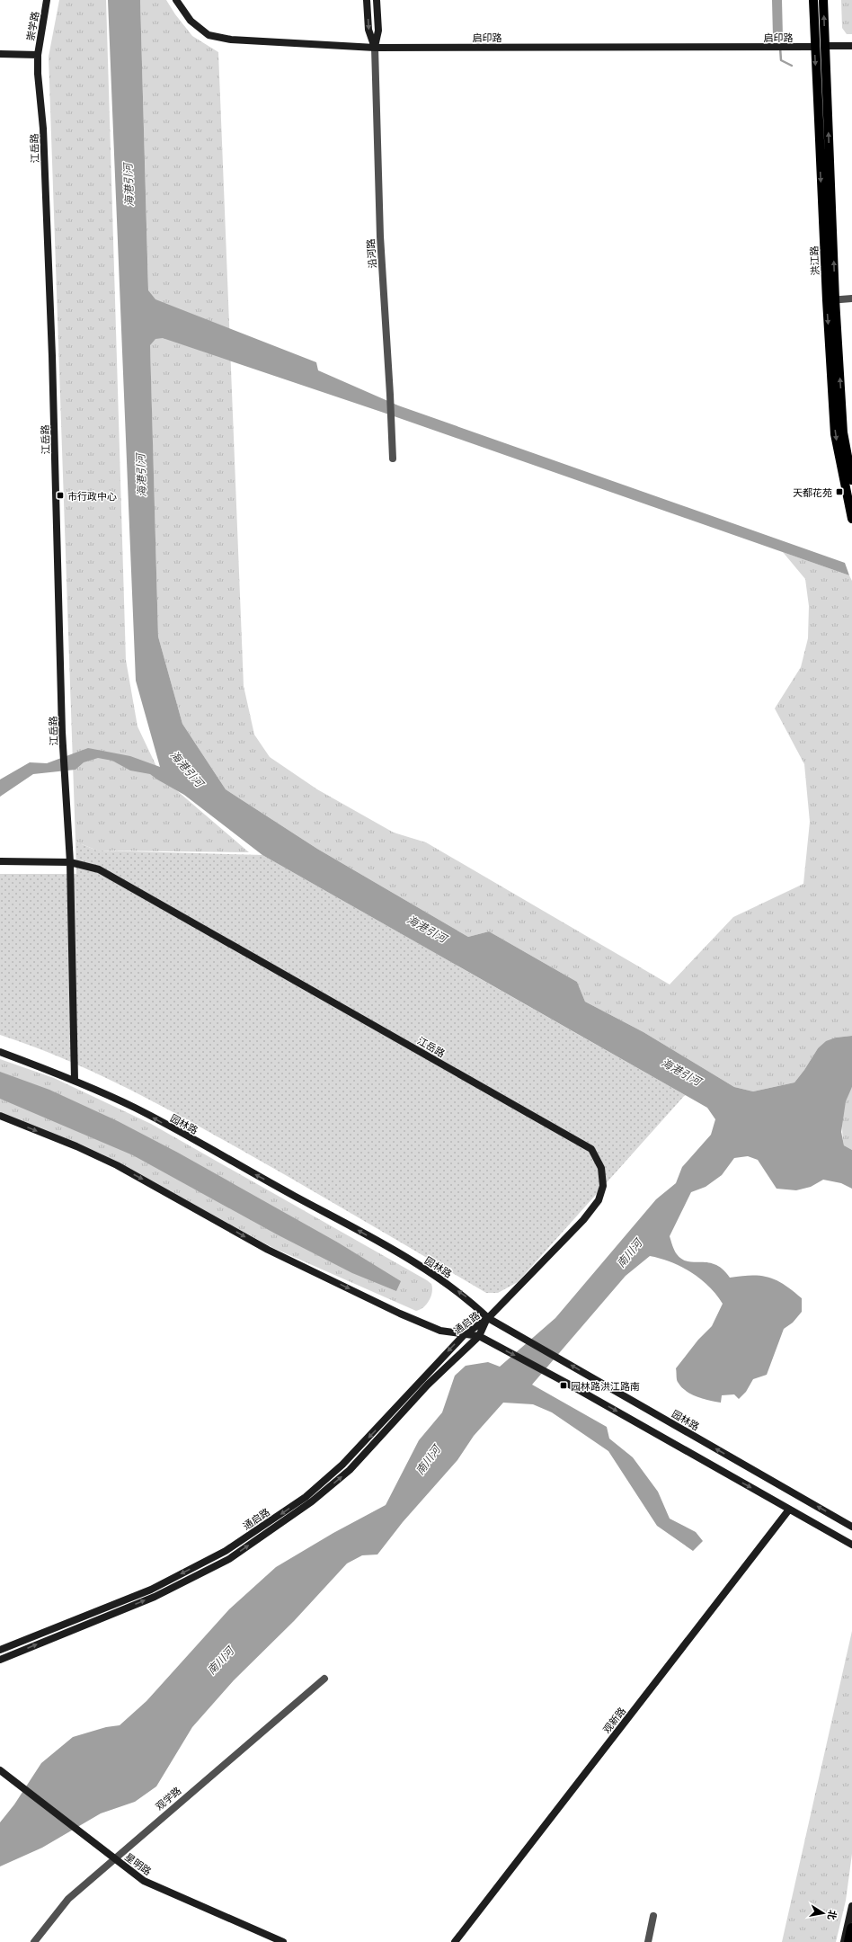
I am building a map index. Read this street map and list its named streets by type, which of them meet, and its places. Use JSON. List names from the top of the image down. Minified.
{"streets":{"main road":["洪江路"],"street":["崇学路","启印路","江岳路","沿河路","园林路","通启路","观新路","观学路","星明路"]},"crossings":[["崇学路","江岳路"],["启印路","沿河路"],["启印路","洪江路"],["江岳路","园林路"],["江岳路","通启路"],["园林路","通启路"],["观学路","星明路"]],"water":["海港引河","南川河"],"places":{"transit":["天都花苑","市行政中心","园林路洪江路南"]},"north":"right"}
